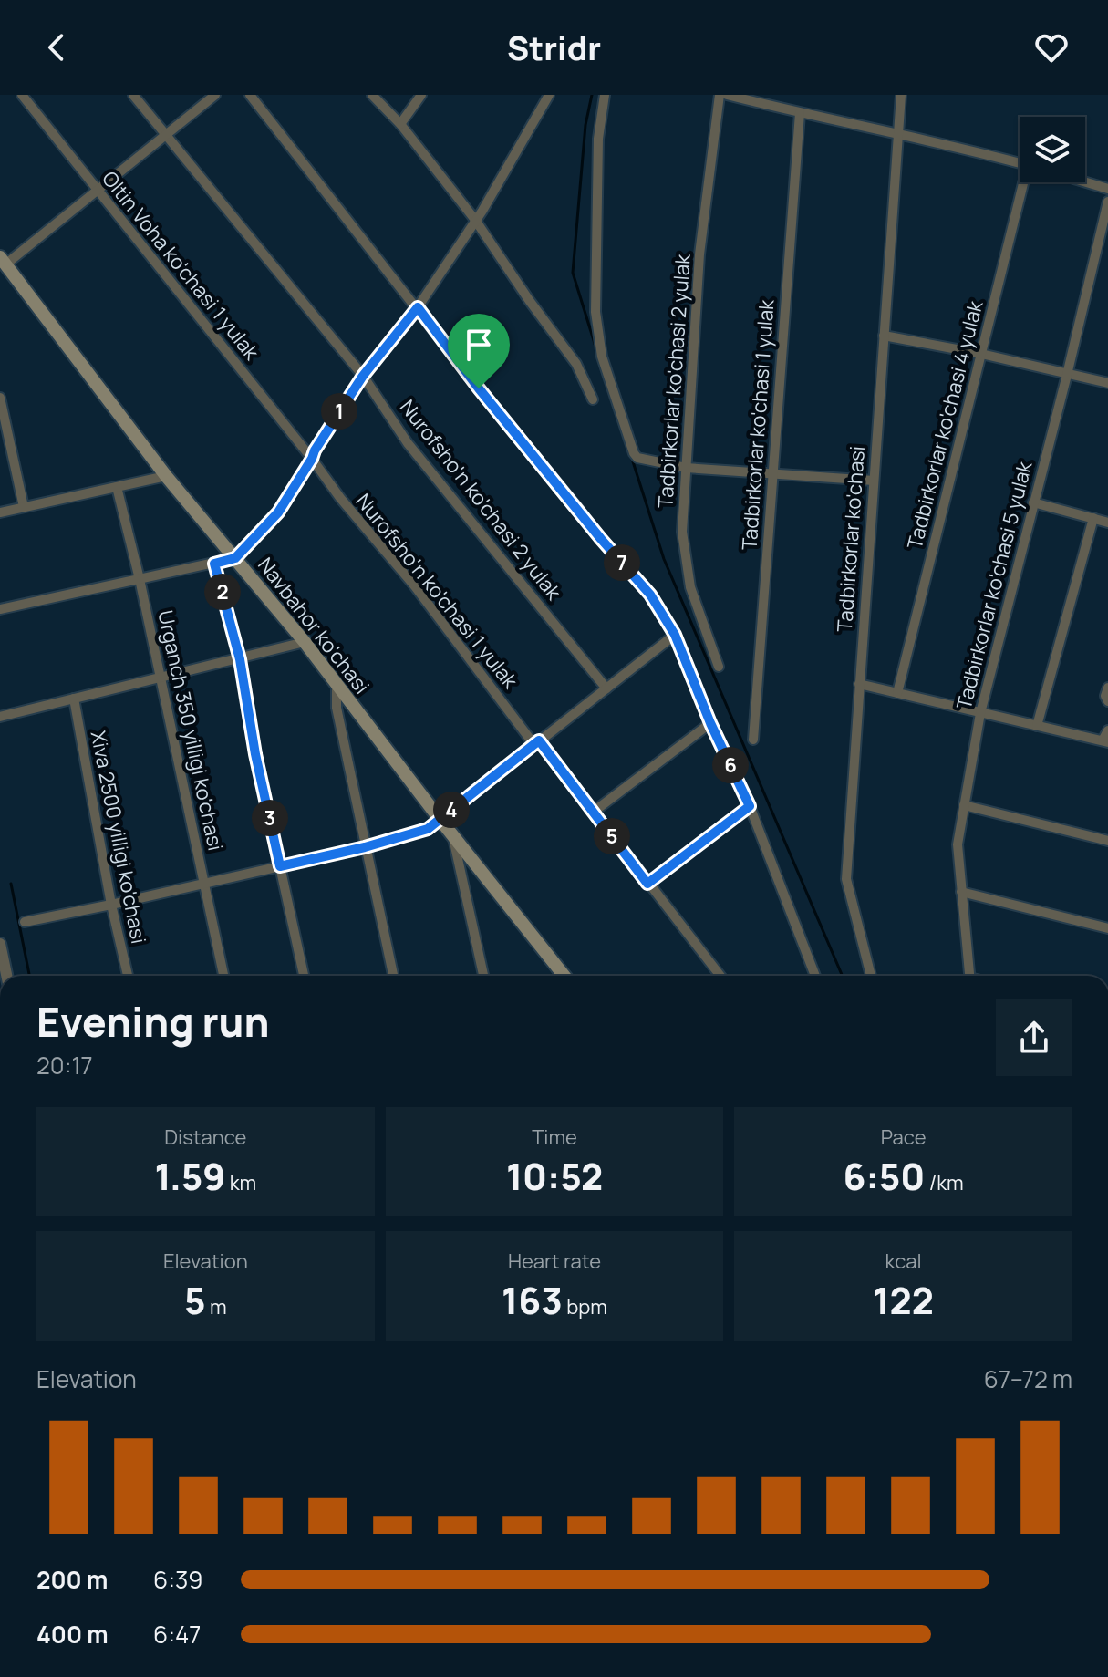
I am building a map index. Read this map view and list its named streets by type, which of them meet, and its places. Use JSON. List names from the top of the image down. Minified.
{"streets":{"main road":["Navbahor ko'chasi"],"street":["Oltin Voha ko'chasi 1 yulak","Tadbirkorlar ko'chasi 2 yulak","Tadbirkorlar ko'chasi 1 yulak","Tadbirkorlar ko'chasi 4 yulak","Nurofsho'n ko'chasi 2 yulak","Tadbirkorlar ko'chasi","Tadbirkorlar ko'chasi 5 yulak","Nurofsho'n ko'chasi 1 yulak","Urganch 350 yilligi ko'chasi","Xiva 2500 yilligi ko'chasi"]},"crossings":[["Oltin Voha ko'chasi 1 yulak","Nurofsho'n ko'chasi 1 yulak"]],"page":{"header":"Stridr","pins":["1","7","2","6","4","3","5"],"heading":["Evening run","20:17"],"stats":[["Distance","1.59 km"],["Time","10:52"],["Pace","6:50 /km"],["Elevation","5 m"],["Heart rate","163 bpm"],["kcal","122"]],"chart":["Elevation","67–72 m"],"list":[{"name":"200 m","note":"6:39"},{"name":"400 m","note":"6:47"}]}}
